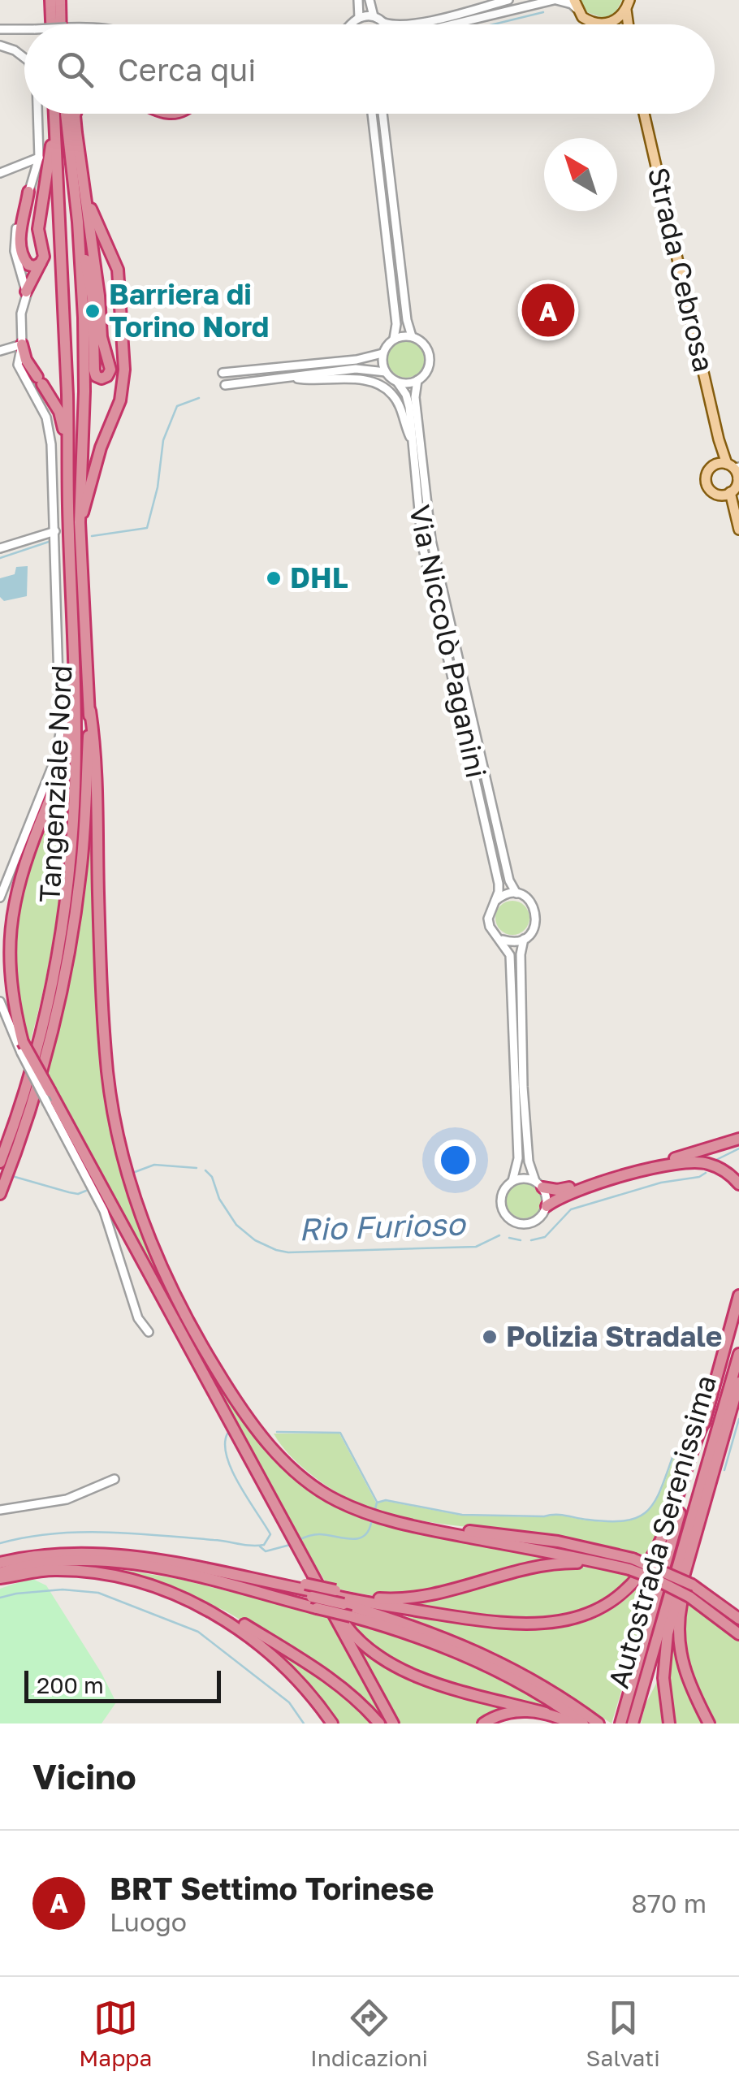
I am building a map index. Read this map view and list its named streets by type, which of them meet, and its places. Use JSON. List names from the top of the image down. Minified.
{"streets":{"highway":["Tangenziale Nord","Autostrada Serenissima"],"main road":["Strada Cebrosa"],"street":["Via Niccolò Paganini"]},"water":["Rio Furioso"],"places":["Barriera di Torino Nord","DHL","Polizia Stradale"],"scale_bar":"200 m","north":"top left","page":{"search":"Cerca qui","pins":"A","scale":"200 m","heading":"Vicino","list":[{"mark":"A","name":"BRT Settimo Torinese","note":"Luogo","value":"870 m"}],"nav":["Mappa","Indicazioni","Salvati"]}}
